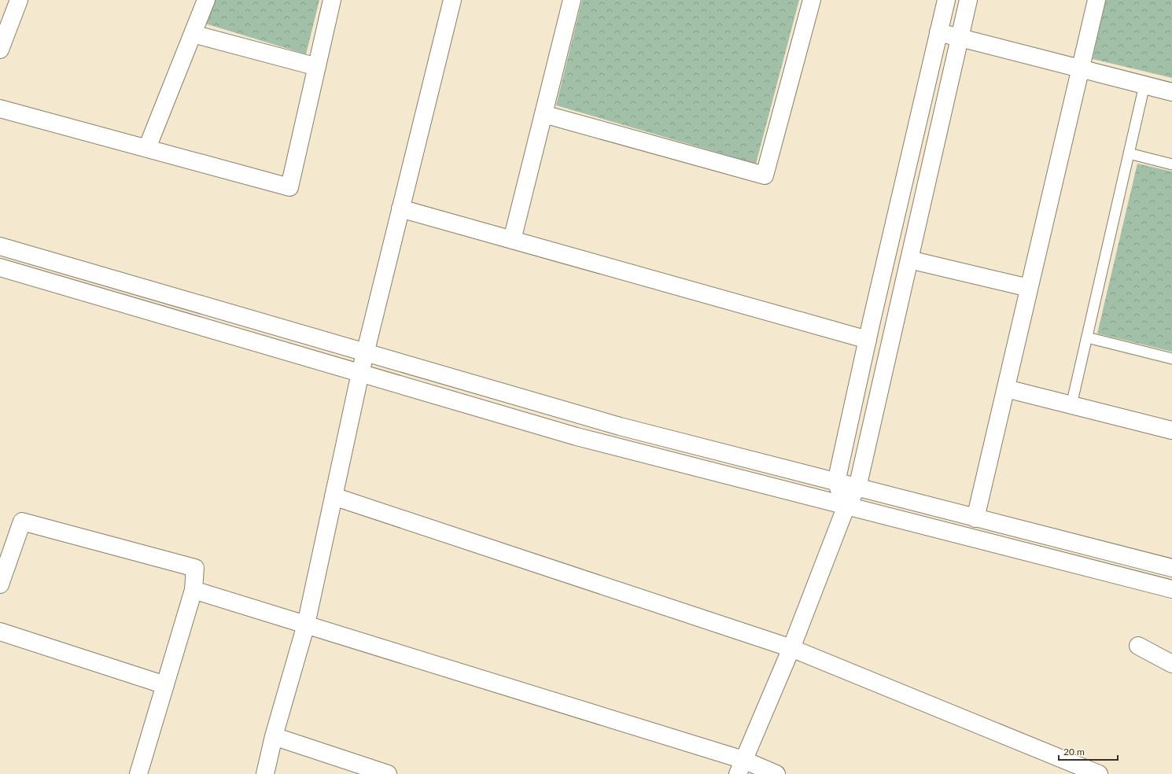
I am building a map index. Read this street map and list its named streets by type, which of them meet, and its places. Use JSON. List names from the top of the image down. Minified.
{"scale_bar":"20 m"}
